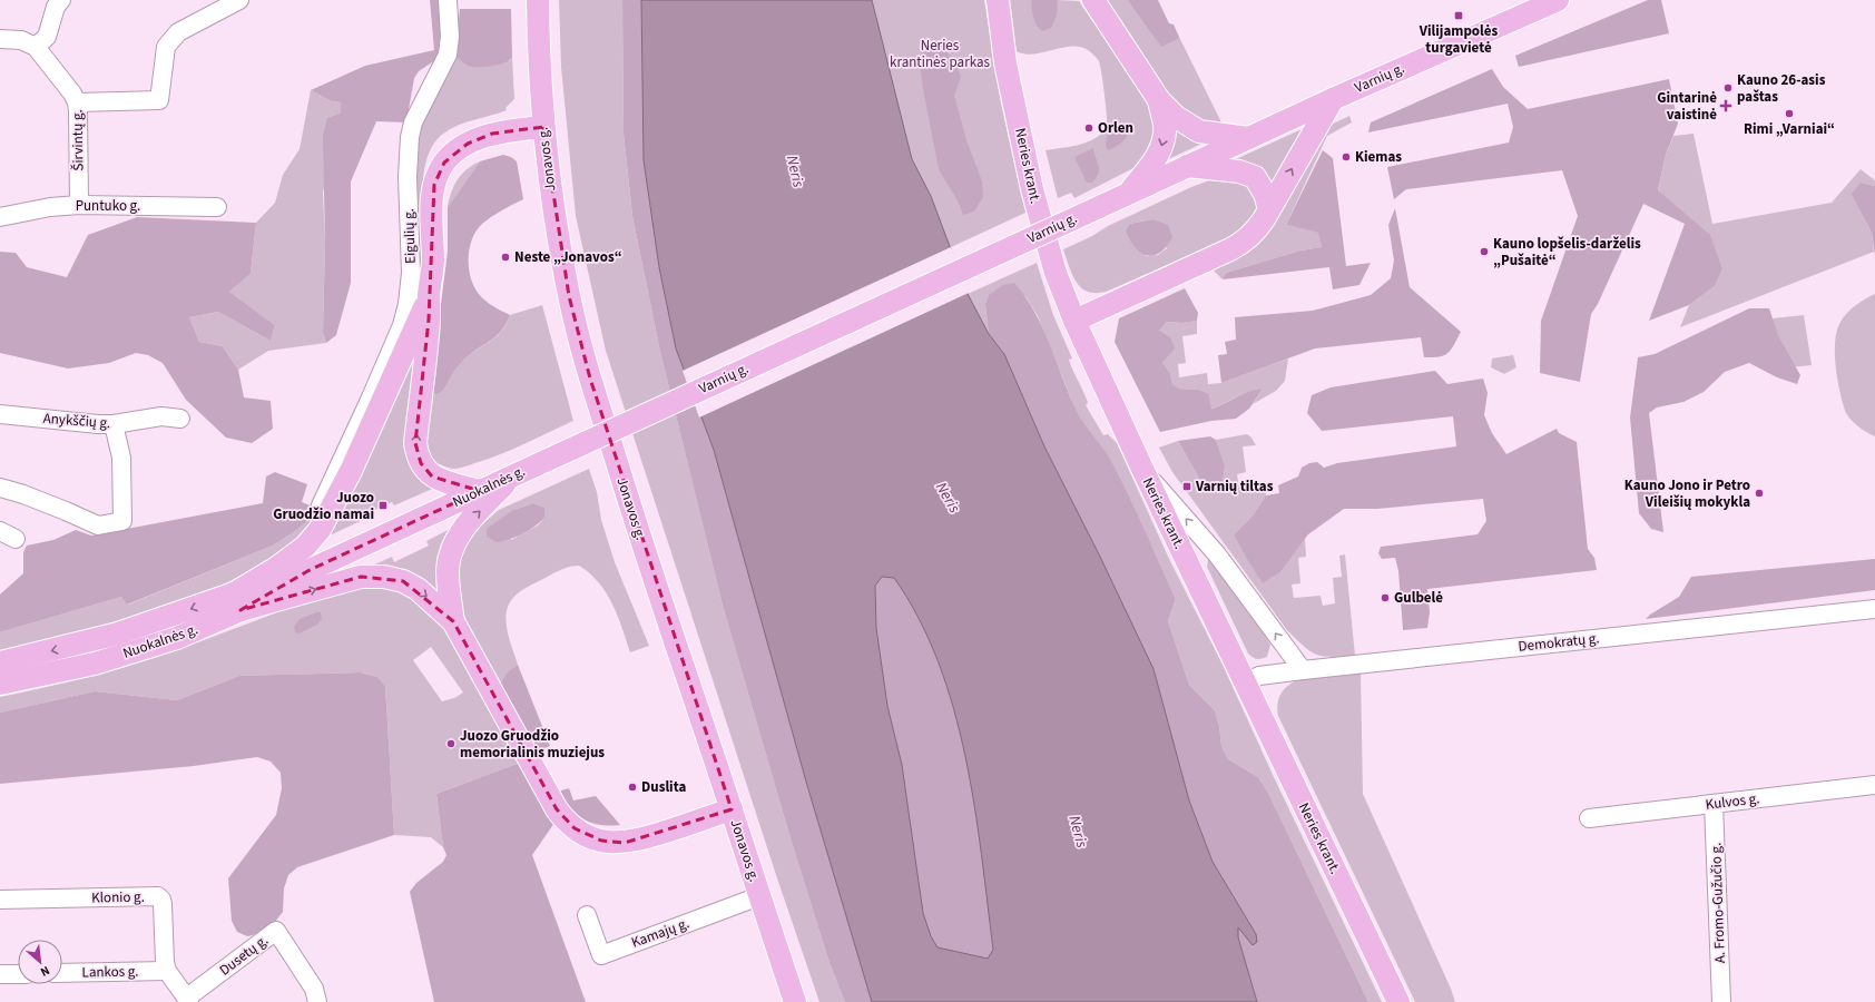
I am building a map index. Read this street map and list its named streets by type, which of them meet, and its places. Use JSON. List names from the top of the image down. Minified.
{"streets":{"main road":["Varnių g.","Jonavos g.","Neries krant.","Nuokalnės g."],"street":["Širvintų g.","Puntuko g.","Eigulių g.","Anykščių g.","Demokratų g.","Kulvos g.","Klonio g.","A. Fromo-Gužučio g.","Kamajų g.","Dusetų g.","Lankos g."]},"crossings":[["Varnių g.","Nuokalnės g."],["Širvintų g.","Puntuko g."],["Jonavos g.","Kamajų g."],["Neries krant.","Demokratų g."],["Kulvos g.","A. Fromo-Gužučio g."],["Klonio g.","Lankos g."]],"water":["Neris"],"parks":["Neries krantinės parkas"],"places":{"transit":["Vilijampolės turgavietė","Varnių tiltas","Juozo Gruodžio namai"],"other":["Kauno 26-asis paštas","Rimi „Varniai“","Orlen","Kiemas","Kauno lopšelis-darželis „Pušaitė“","Neste „Jonavos“","Kauno Jono ir Petro Vileišių mokykla","Gulbelė","Juozo Gruodžio memorialinis muziejus","Duslita"],"health":["Gintarinė vaistinė"]},"north":"bottom right"}
